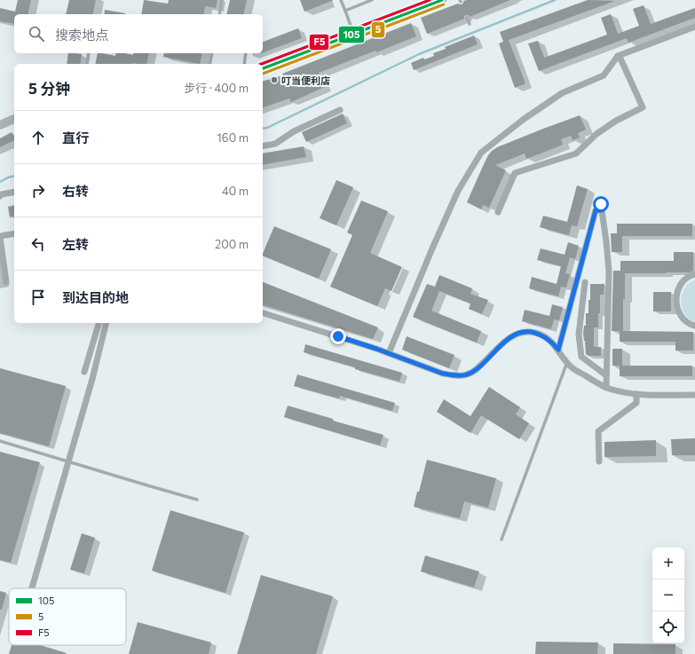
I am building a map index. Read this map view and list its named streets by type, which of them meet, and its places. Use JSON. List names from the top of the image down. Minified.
{"places":["叮当便利店"],"lines":["transit line 105","transit line F5","transit line 5"],"legend":["105","5","F5"],"page":{"search":"搜索地点","heading":["5 分钟","步行 · 400 m"],"list":[["直行","160 m"],["右转","40 m"],["左转","200 m"],"到达目的地"],"map_buttons":["+","−"]}}
